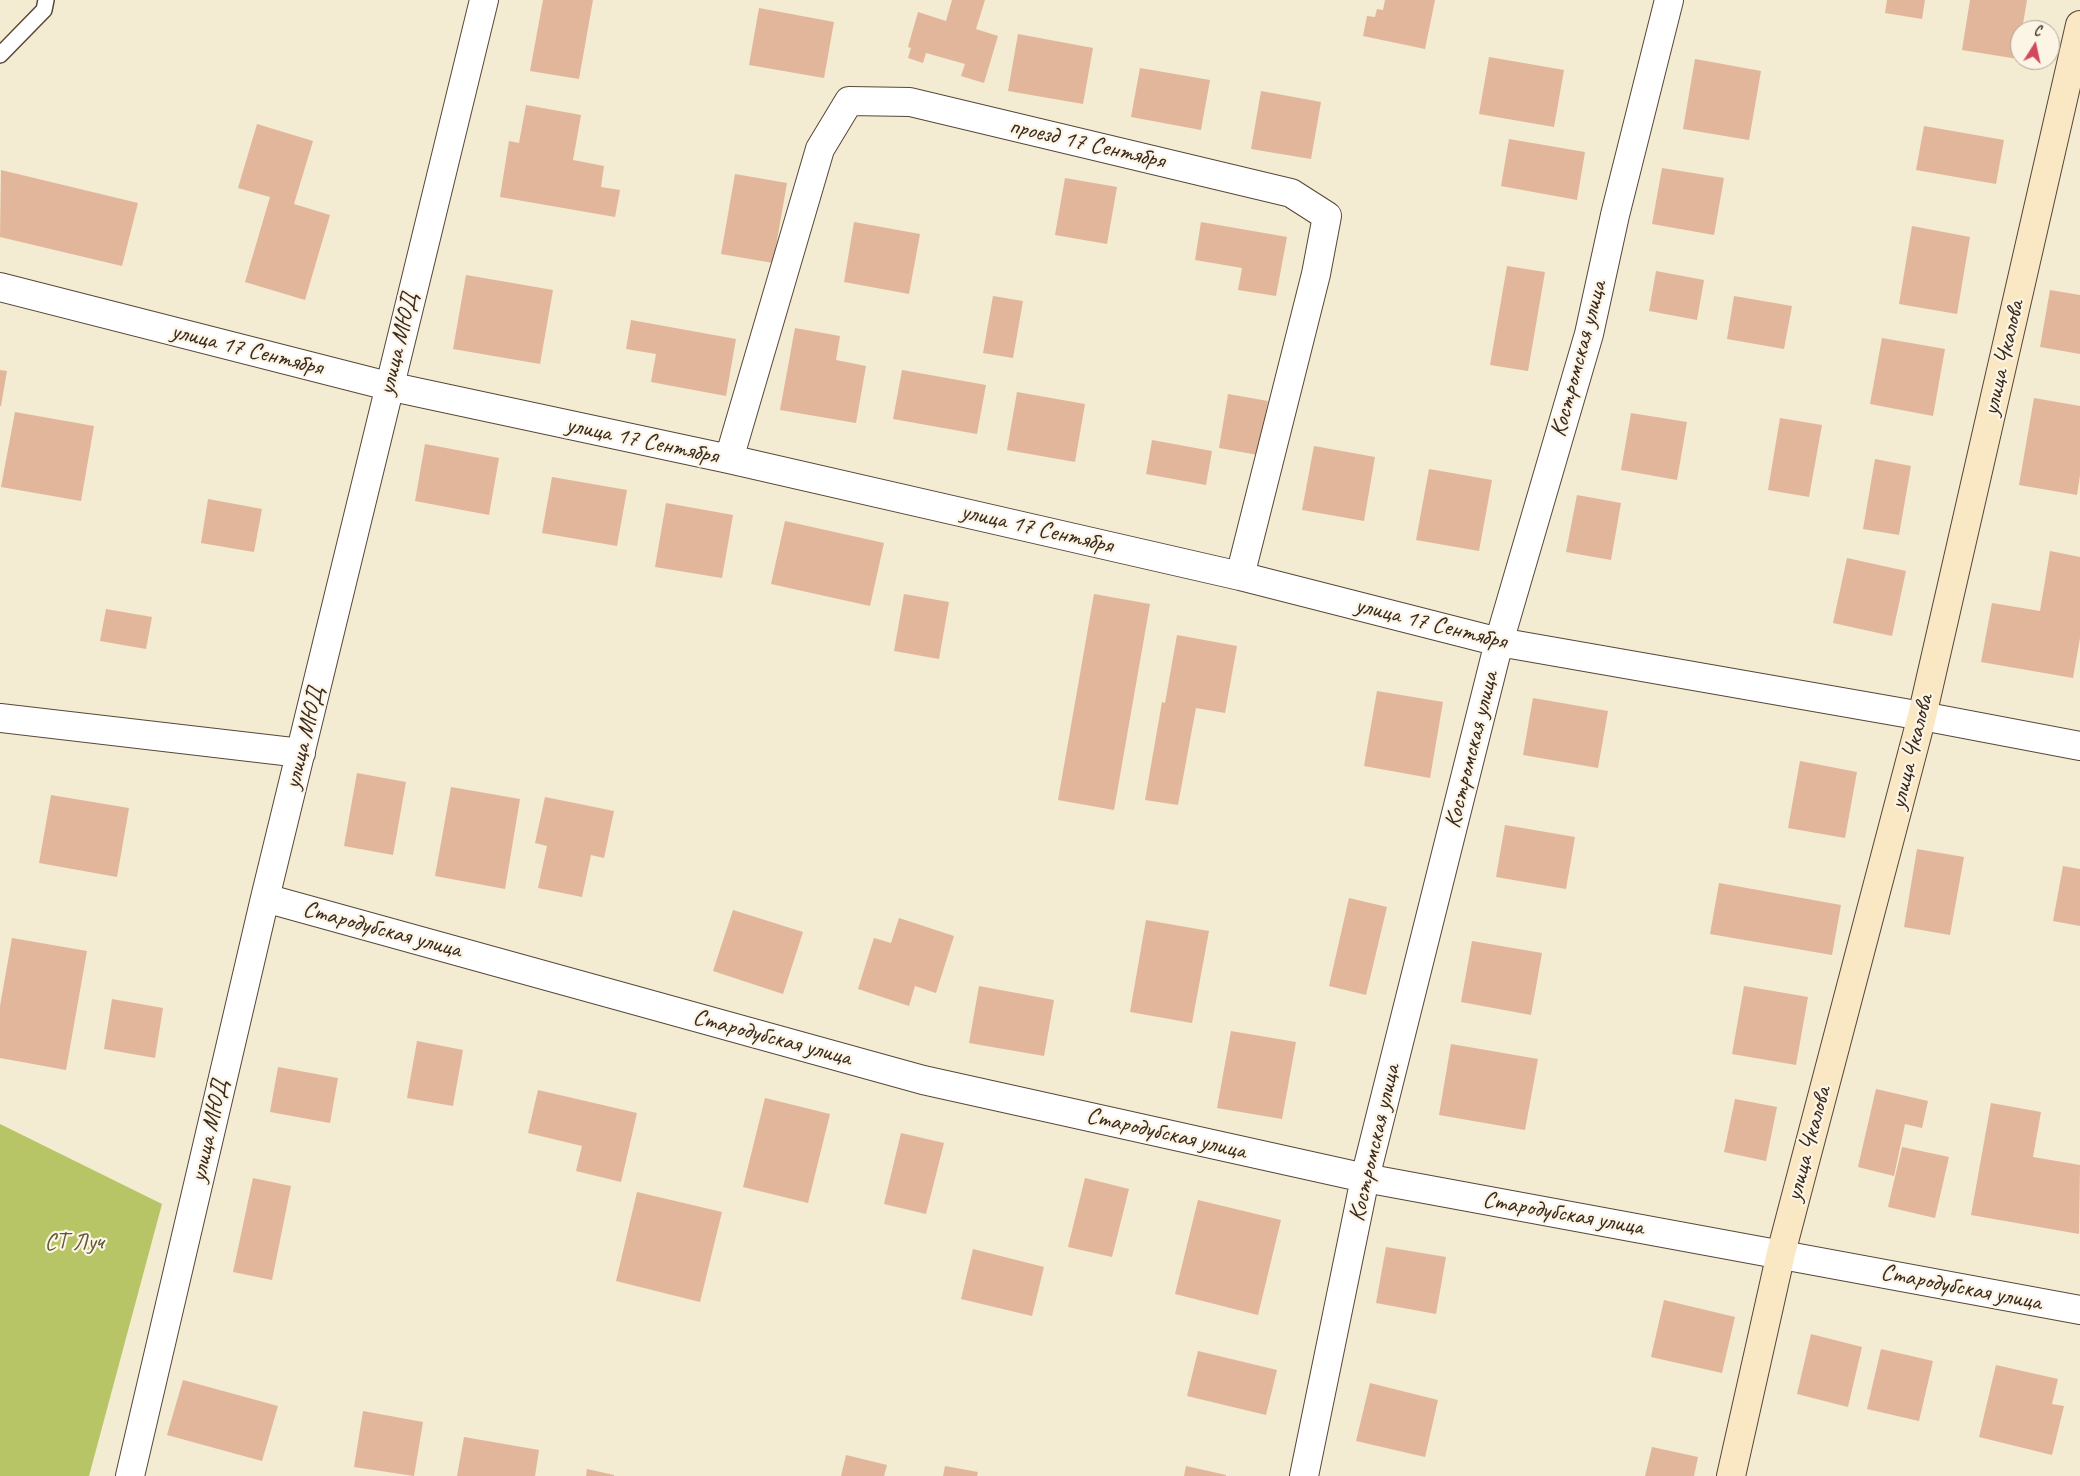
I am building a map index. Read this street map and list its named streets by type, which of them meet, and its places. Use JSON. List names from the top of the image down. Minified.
{"streets":{"street":["проезд 17 Сентября","улица МЮД","улица 17 Сентября","улица Чкалова","Костромская улица","Стародубская улица"]},"crossings":[["проезд 17 Сентября","улица 17 Сентября"],["улица МЮД","улица 17 Сентября"],["улица МЮД","Стародубская улица"],["улица 17 Сентября","улица Чкалова"],["улица 17 Сентября","Костромская улица"],["улица Чкалова","Стародубская улица"],["Костромская улица","Стародубская улица"]],"parks":["СТ Луч"],"north":"top"}
